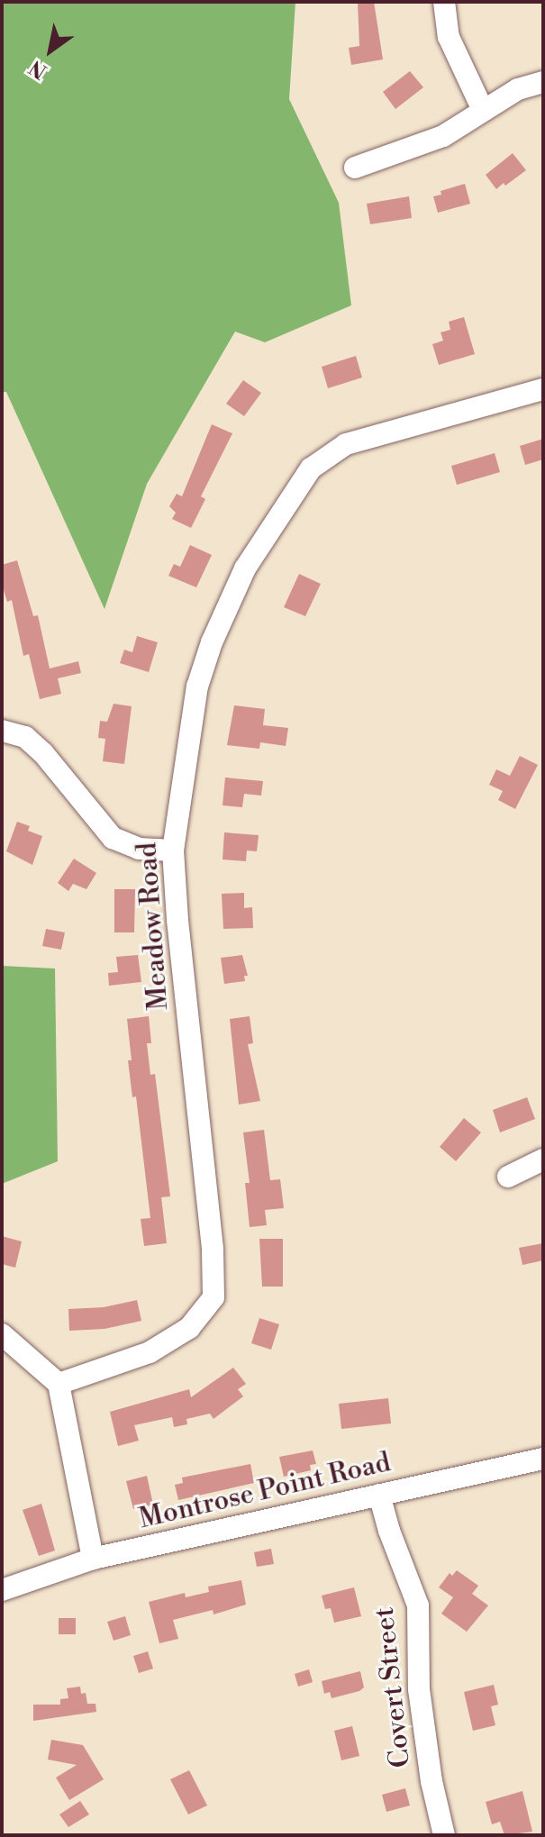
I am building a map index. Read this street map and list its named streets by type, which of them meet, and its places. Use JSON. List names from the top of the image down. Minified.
{"streets":{"street":["Meadow Road","Montrose Point Road","Covert Street"]},"crossings":[["Montrose Point Road","Covert Street"]],"north":"bottom left"}
